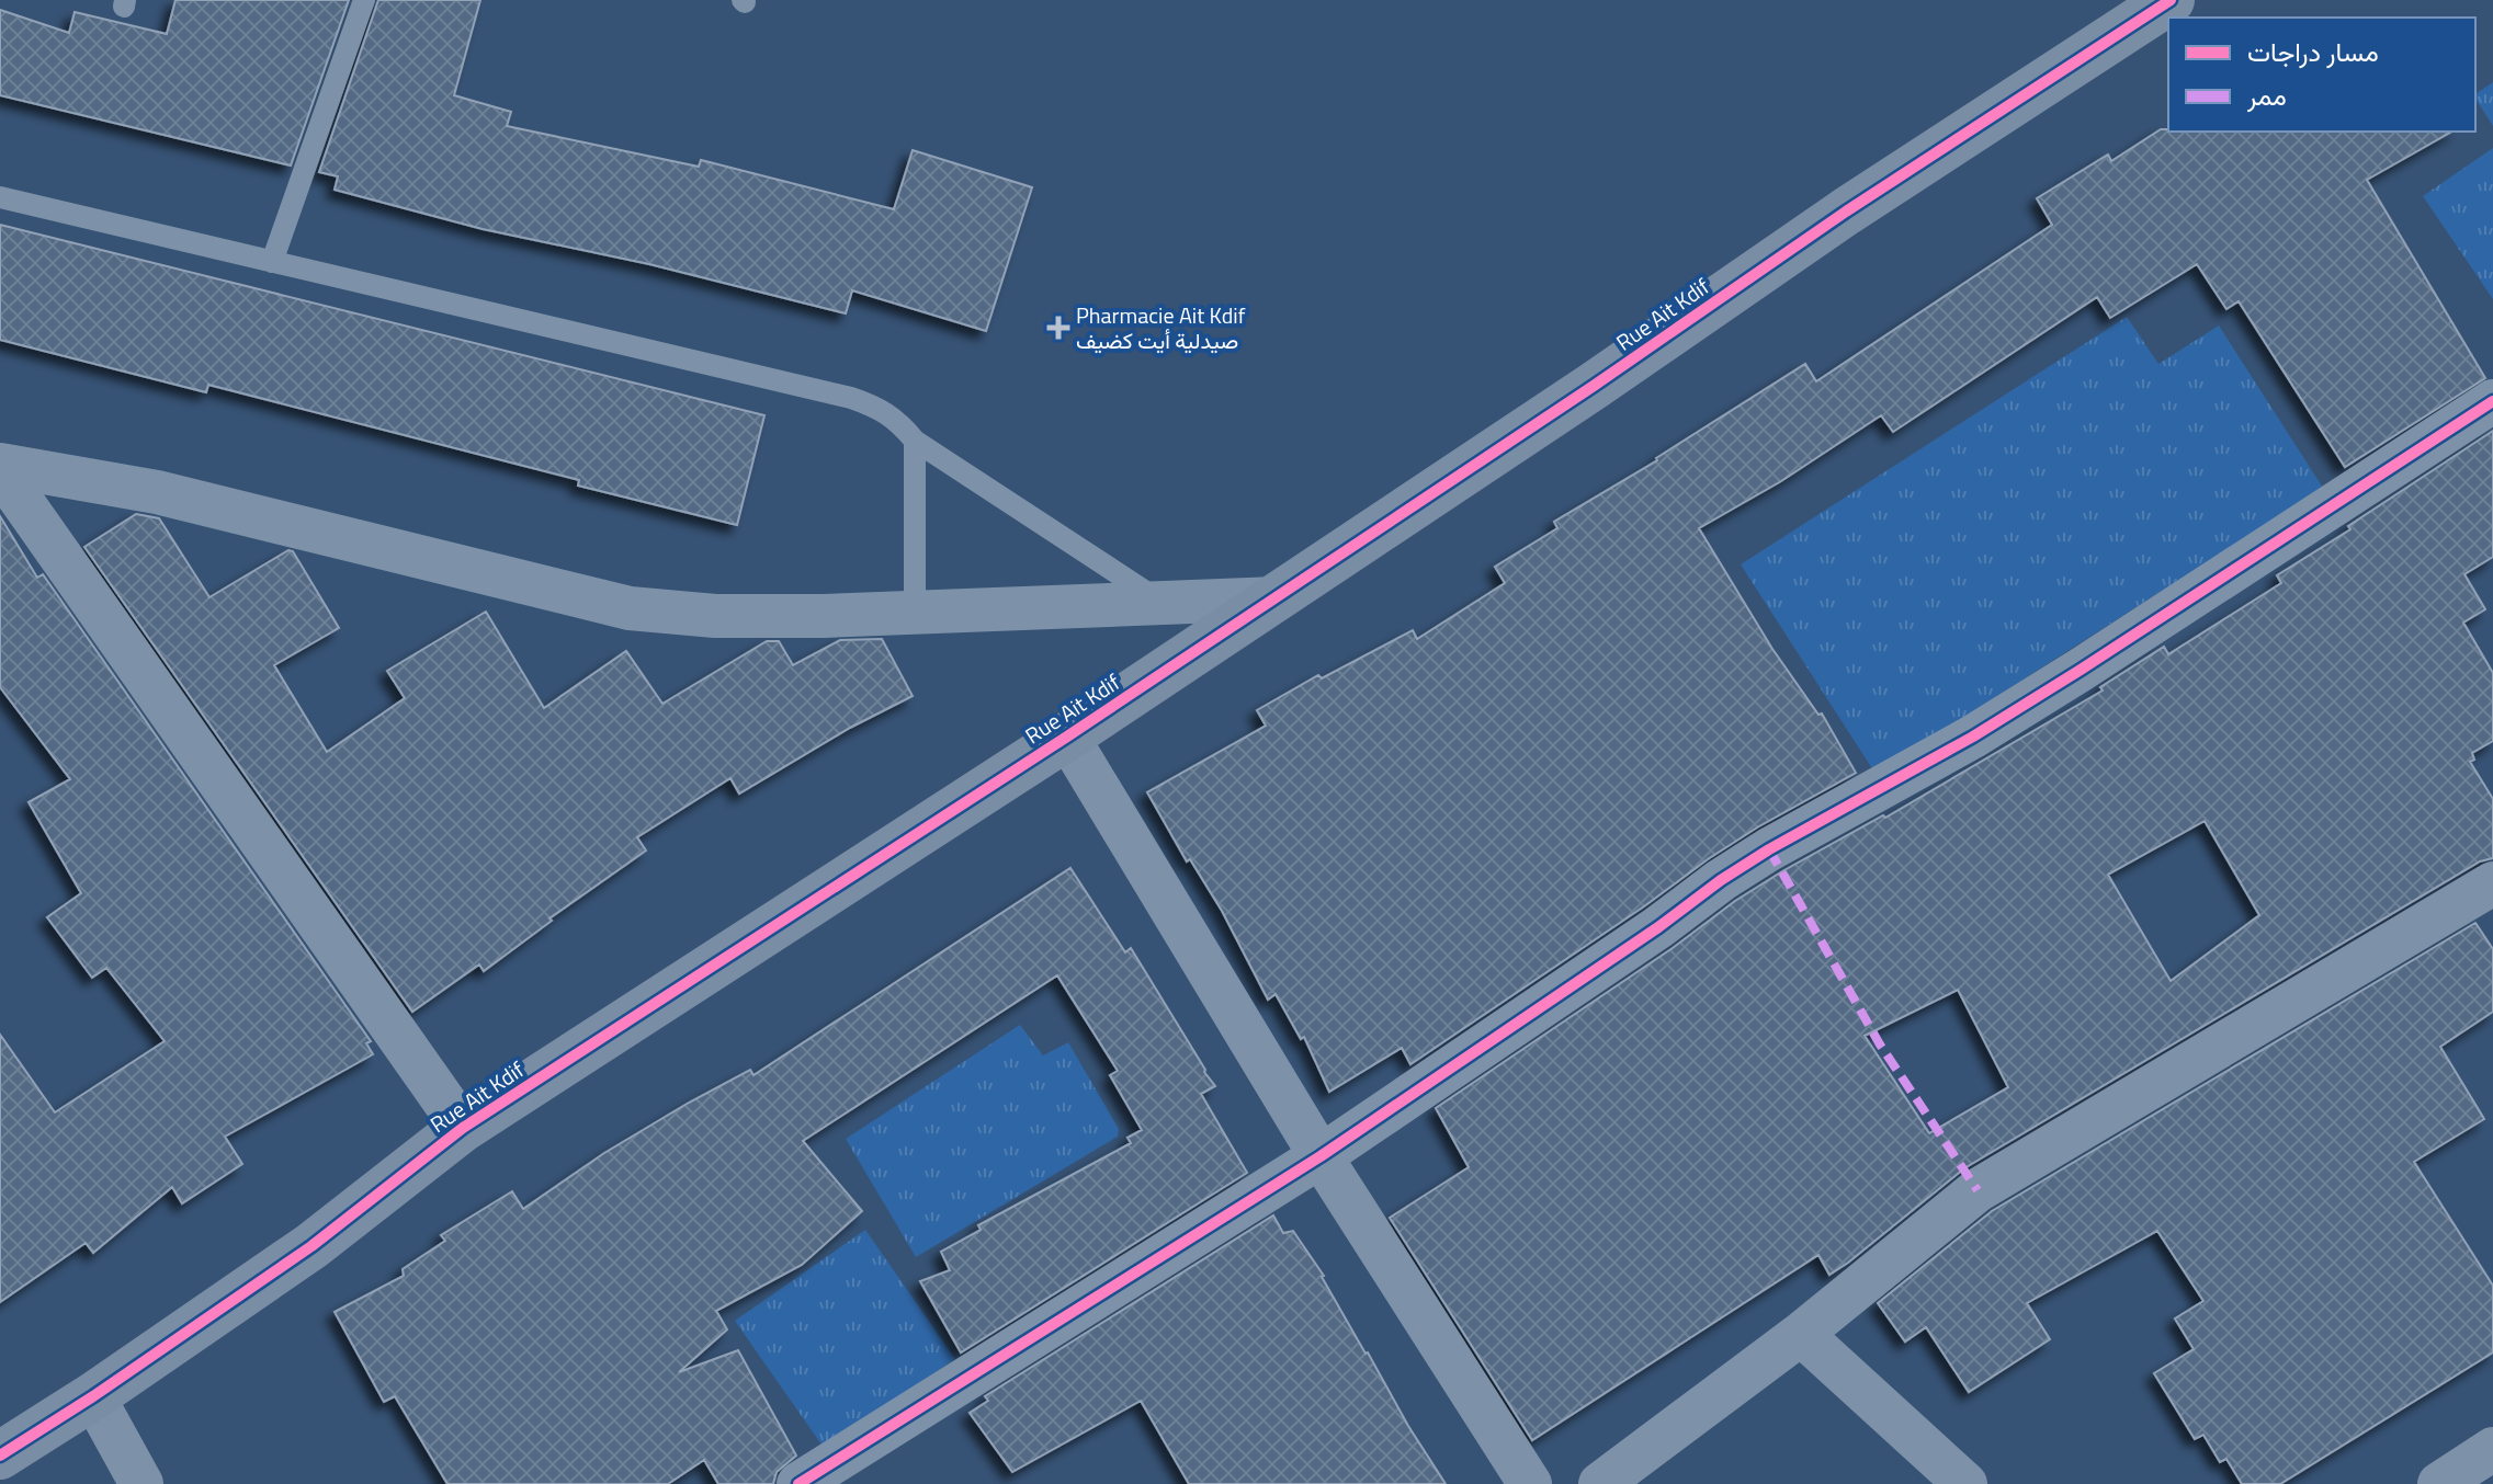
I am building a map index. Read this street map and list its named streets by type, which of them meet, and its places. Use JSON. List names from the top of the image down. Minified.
{"streets":{"street":["Rue Ait Kdif"]},"places":{"health":["Pharmacie Ait Kdif صيدلية أيت كضيف"]},"legend":["مسار دراجات","ممر"]}
